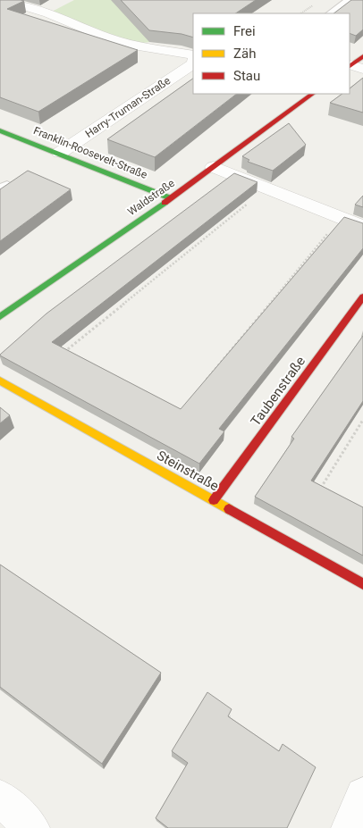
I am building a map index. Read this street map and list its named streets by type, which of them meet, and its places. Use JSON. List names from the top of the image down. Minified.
{"streets":{"street":["Harry-Truman-Straße","Franklin-Roosevelt-Straße","Waldstraße","Taubenstraße","Steinstraße"]},"crossings":[["Harry-Truman-Straße","Franklin-Roosevelt-Straße"],["Franklin-Roosevelt-Straße","Waldstraße"],["Taubenstraße","Steinstraße"]],"legend":["Frei","Zäh","Stau"]}
